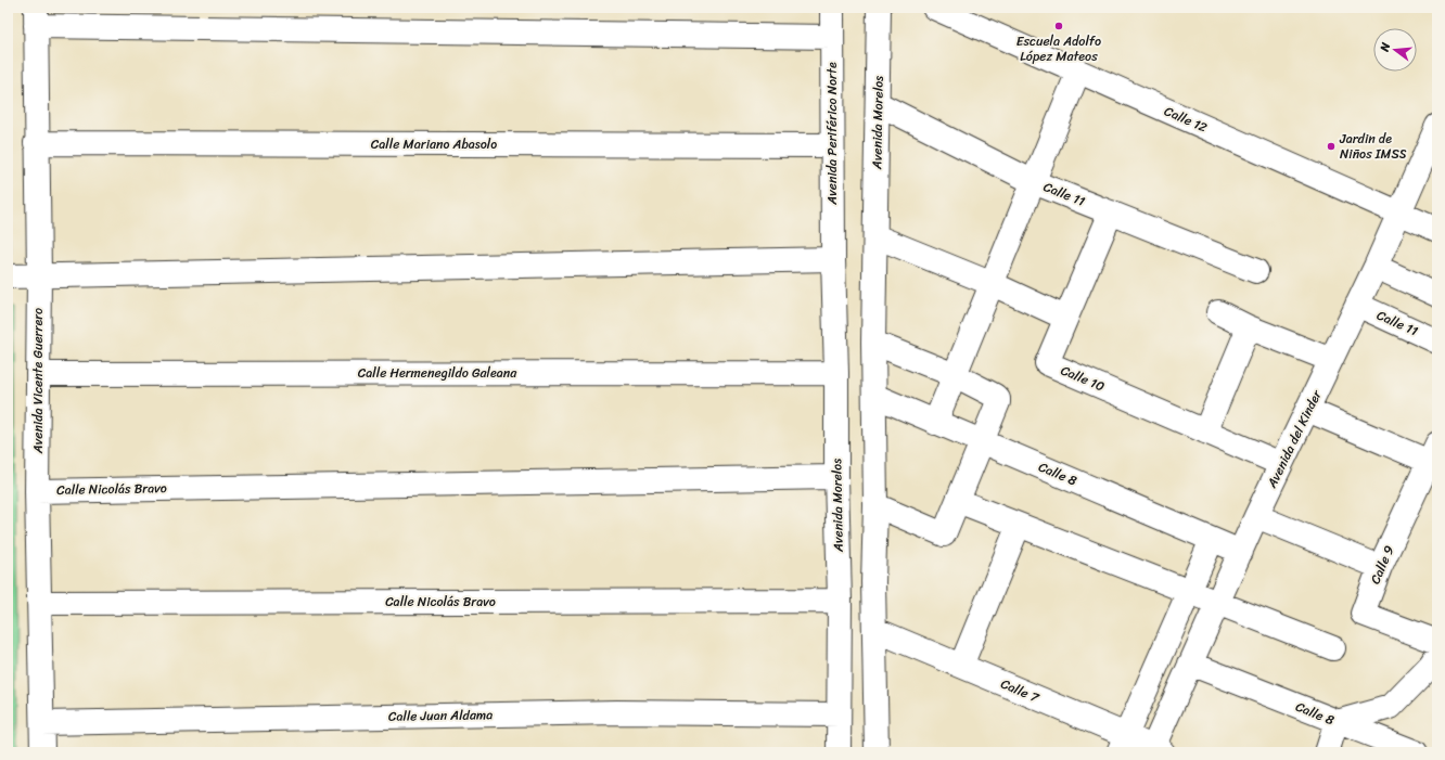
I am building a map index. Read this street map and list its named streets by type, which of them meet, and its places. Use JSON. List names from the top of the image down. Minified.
{"streets":{"street":["Calle 12","Avenida Morelos","Avenida Periférico Norte","Calle Mariano Abasolo","Calle 11","Calle Hermenegildo Galeana","Calle 10","Avenida Vicente Guerrero","Avenida del Kinder","Calle 8","Calle Nicolás Bravo","Calle 9","Calle 7","Calle Juan Aldama"]},"crossings":[["Calle 12","Avenida del Kinder"],["Avenida Morelos","Avenida Periférico Norte"],["Avenida Morelos","Calle 11"],["Avenida Morelos","Calle Hermenegildo Galeana"],["Avenida Morelos","Calle 8"],["Avenida Morelos","Calle Nicolás Bravo"],["Avenida Morelos","Calle 7"],["Avenida Morelos","Calle Juan Aldama"],["Avenida Periférico Norte","Calle Mariano Abasolo"],["Calle Mariano Abasolo","Avenida Vicente Guerrero"],["Calle 11","Avenida del Kinder"],["Calle Hermenegildo Galeana","Avenida Vicente Guerrero"],["Calle 10","Avenida del Kinder"],["Avenida Vicente Guerrero","Calle Nicolás Bravo"],["Avenida Vicente Guerrero","Calle Juan Aldama"],["Avenida del Kinder","Calle 8"],["Avenida del Kinder","Calle 7"]],"places":["Escuela Adolfo López Mateos","Jardin de Niños IMSS"],"north":"left"}
